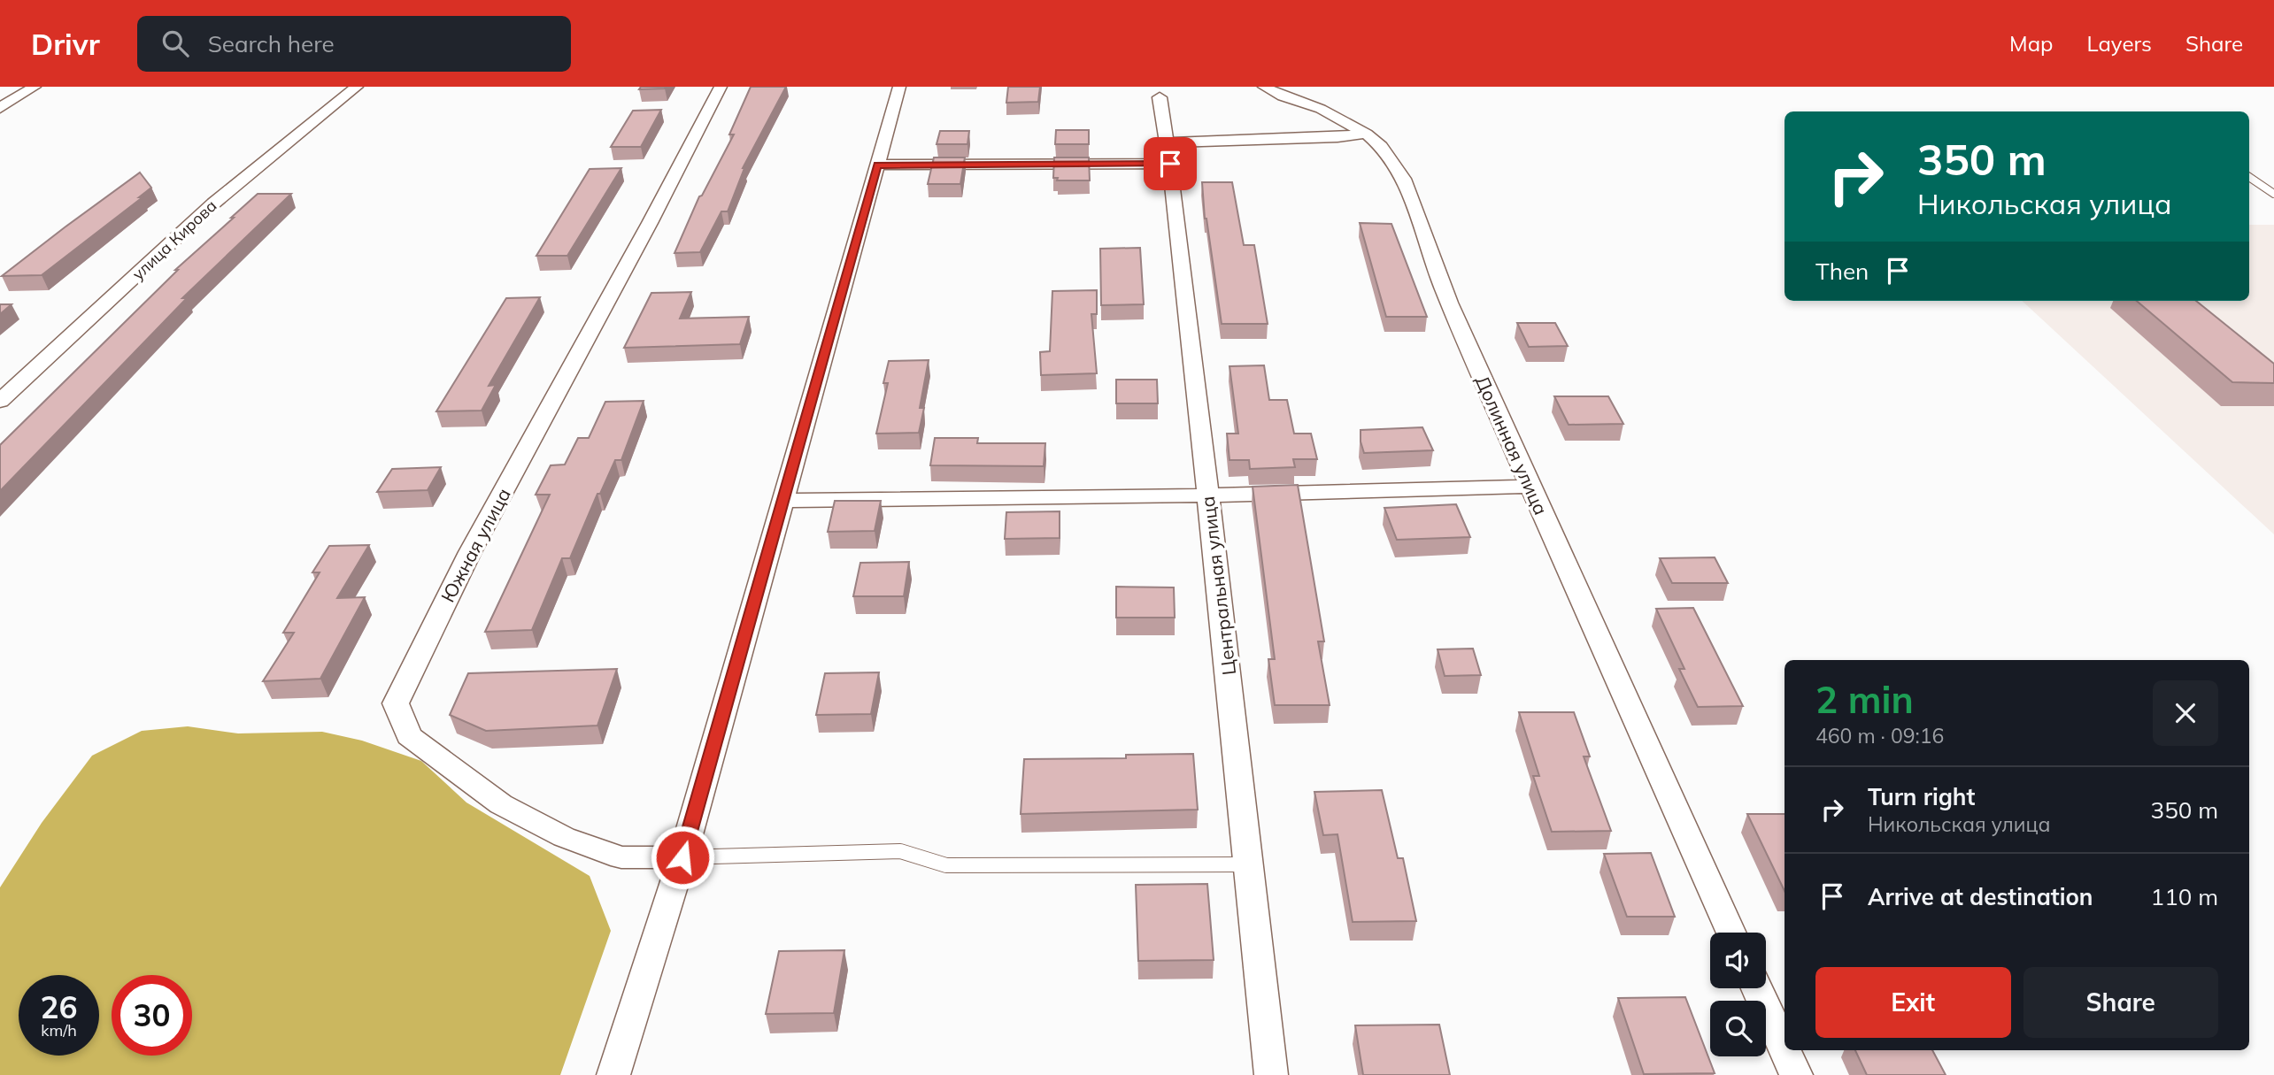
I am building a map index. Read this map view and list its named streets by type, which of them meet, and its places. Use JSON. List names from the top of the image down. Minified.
{"streets":{"street":["улица Кирова","Долинная улица","Южная улица","Центральная улица"]},"page":{"header":"Drivr","search":"Search here","nav":["Map","Layers","Share"],"turn":["350 m","Никольская улица"],"then":"Then","heading":["2 min","460 m · 09:16"],"list":[{"name":"Turn right","note":"Никольская улица","value":"350 m"},{"name":"Arrive at destination","value":"110 m"}],"buttons":["Exit","Share"],"speed":"26 km/h","limit":"30"}}
